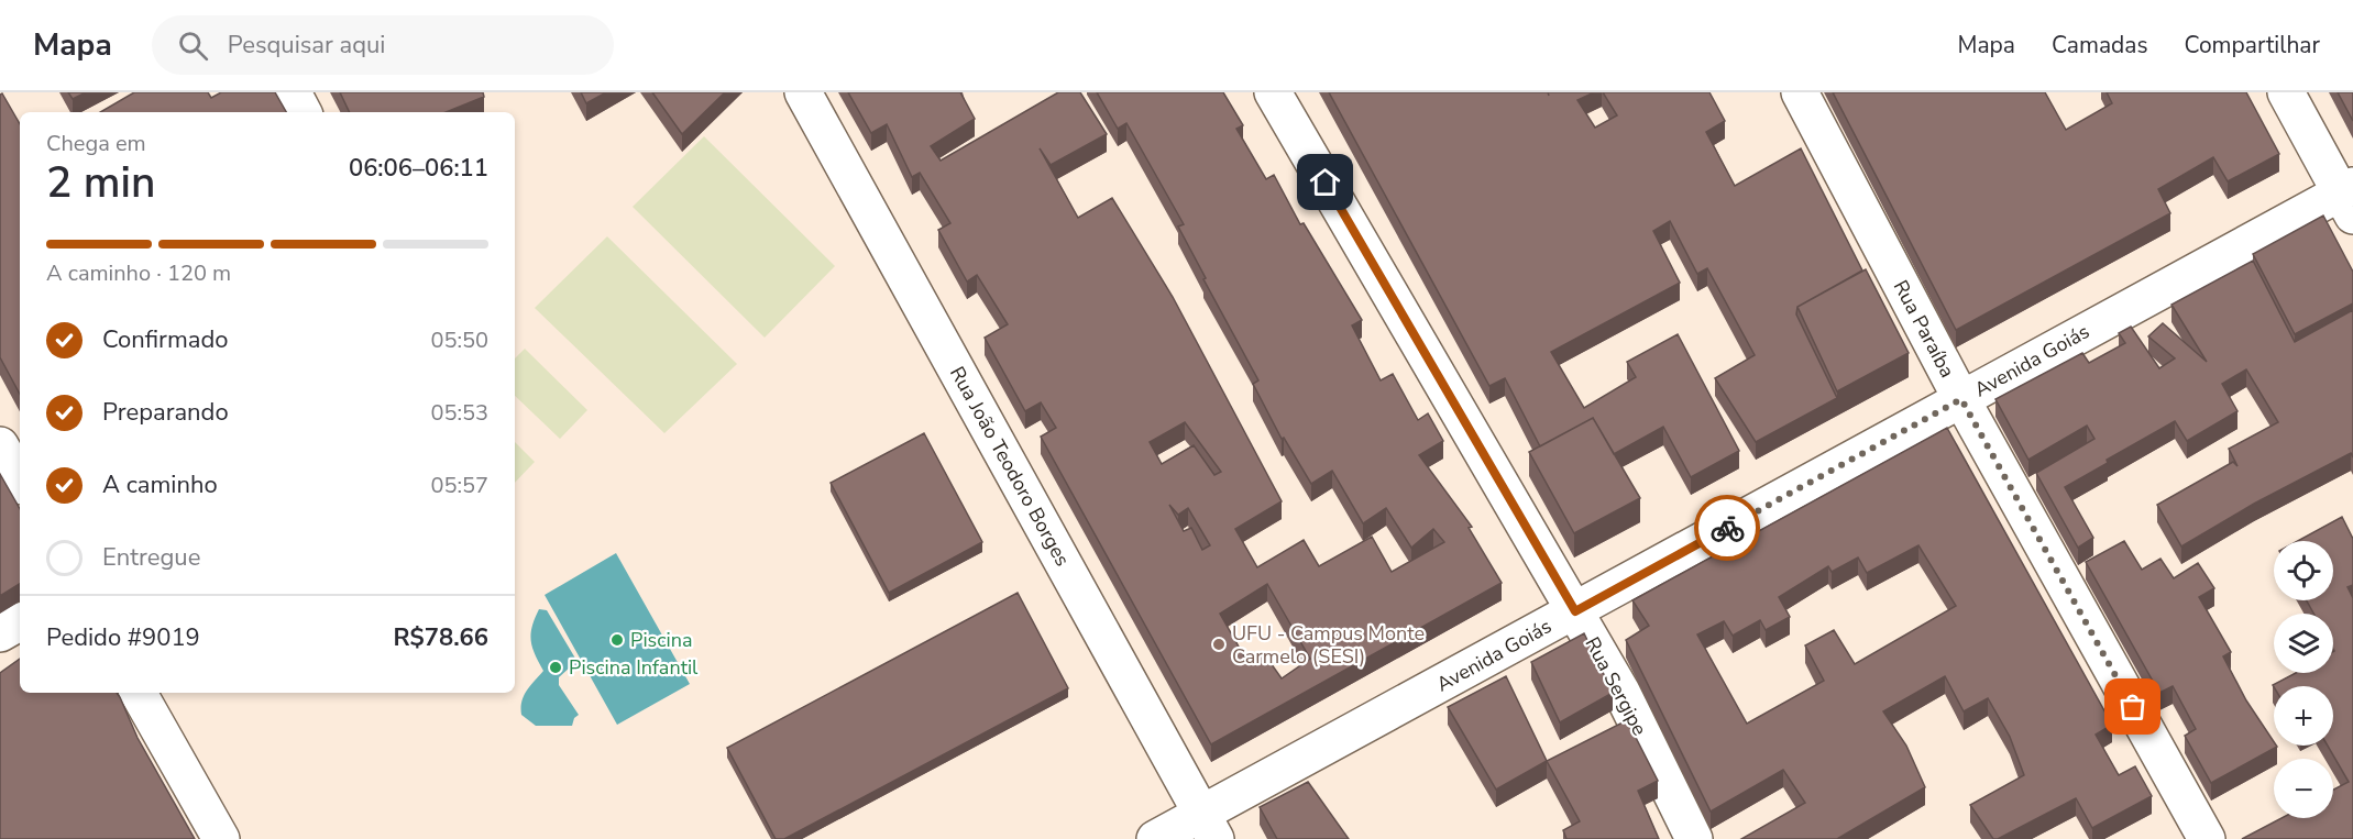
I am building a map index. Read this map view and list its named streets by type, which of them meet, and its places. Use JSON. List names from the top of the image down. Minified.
{"streets":{"street":["Rua Paraíba","Avenida Goiás","Rua João Teodoro Borges","Rua Sergipe"]},"crossings":[["Rua Paraíba","Avenida Goiás"],["Avenida Goiás","Rua João Teodoro Borges"],["Avenida Goiás","Rua Sergipe"]],"places":["Piscina","UFU - Campus Monte Carmelo (SESI)","Piscina Infantil"],"page":{"header":"Mapa","search":"Pesquisar aqui","nav":["Mapa","Camadas","Compartilhar"],"heading":["2 min","Chega em","06:06–06:11"],"panel":["Pedido #9019","R$78.66"],"bar":"A caminho · 120 m","list":[["Confirmado","05:50"],["Preparando","05:53"],["A caminho","05:57"],"Entregue"],"map_buttons":["+","−"]}}
